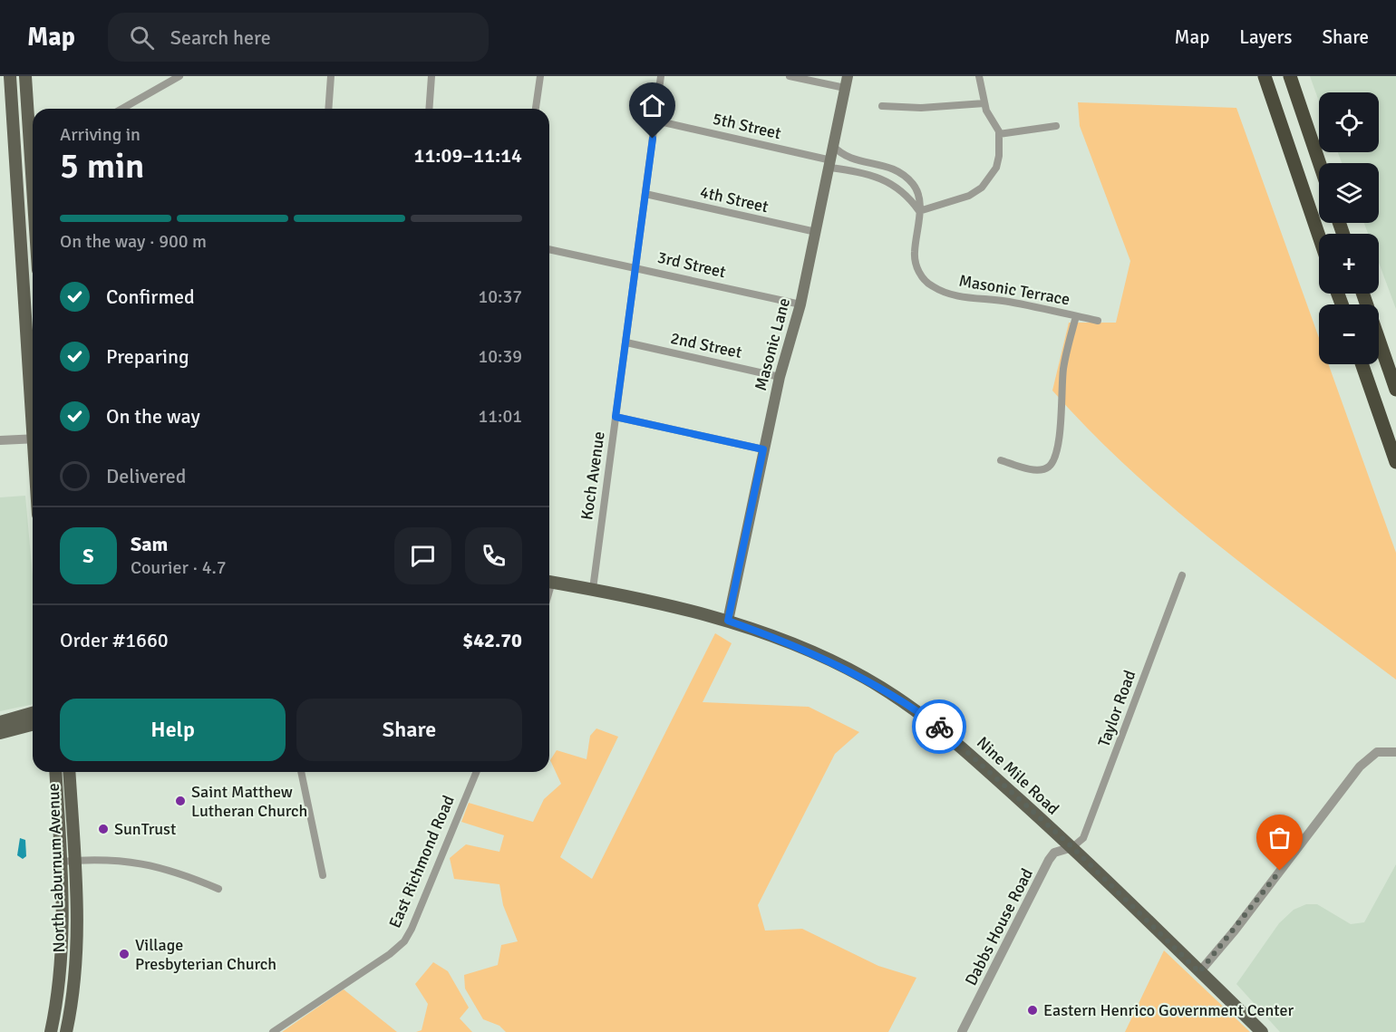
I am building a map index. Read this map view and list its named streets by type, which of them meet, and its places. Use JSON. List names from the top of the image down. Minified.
{"streets":{"main road":["Masonic Lane","Nine Mile Road","North Laburnum Avenue"],"street":["5th Street","4th Street","3rd Street","Masonic Terrace","2nd Street","Koch Avenue","Taylor Road","East Richmond Road","Dabbs House Road"]},"crossings":[["5th Street","Masonic Lane"],["5th Street","Koch Avenue"],["4th Street","Masonic Lane"],["4th Street","Koch Avenue"],["3rd Street","Masonic Lane"],["3rd Street","Koch Avenue"],["Masonic Terrace","Masonic Lane"],["Masonic Lane","2nd Street"],["Masonic Lane","Nine Mile Road"],["2nd Street","Koch Avenue"],["Koch Avenue","Nine Mile Road"],["Taylor Road","Nine Mile Road"],["Taylor Road","Dabbs House Road"],["Nine Mile Road","Dabbs House Road"]],"places":["Saint Matthew Lutheran Church","SunTrust","Village Presbyterian Church","Eastern Henrico Government Center"],"page":{"header":"Map","search":"Search here","nav":["Map","Layers","Share"],"map_buttons":["+","−"],"heading":["5 min","Arriving in","11:09–11:14"],"panel":["Sam","Courier · 4.7","Order #1660","$42.70"],"bar":"On the way · 900 m","list":[["Confirmed","10:37"],["Preparing","10:39"],["On the way","11:01"],"Delivered"],"round":"S","buttons":["Help","Share"]}}
